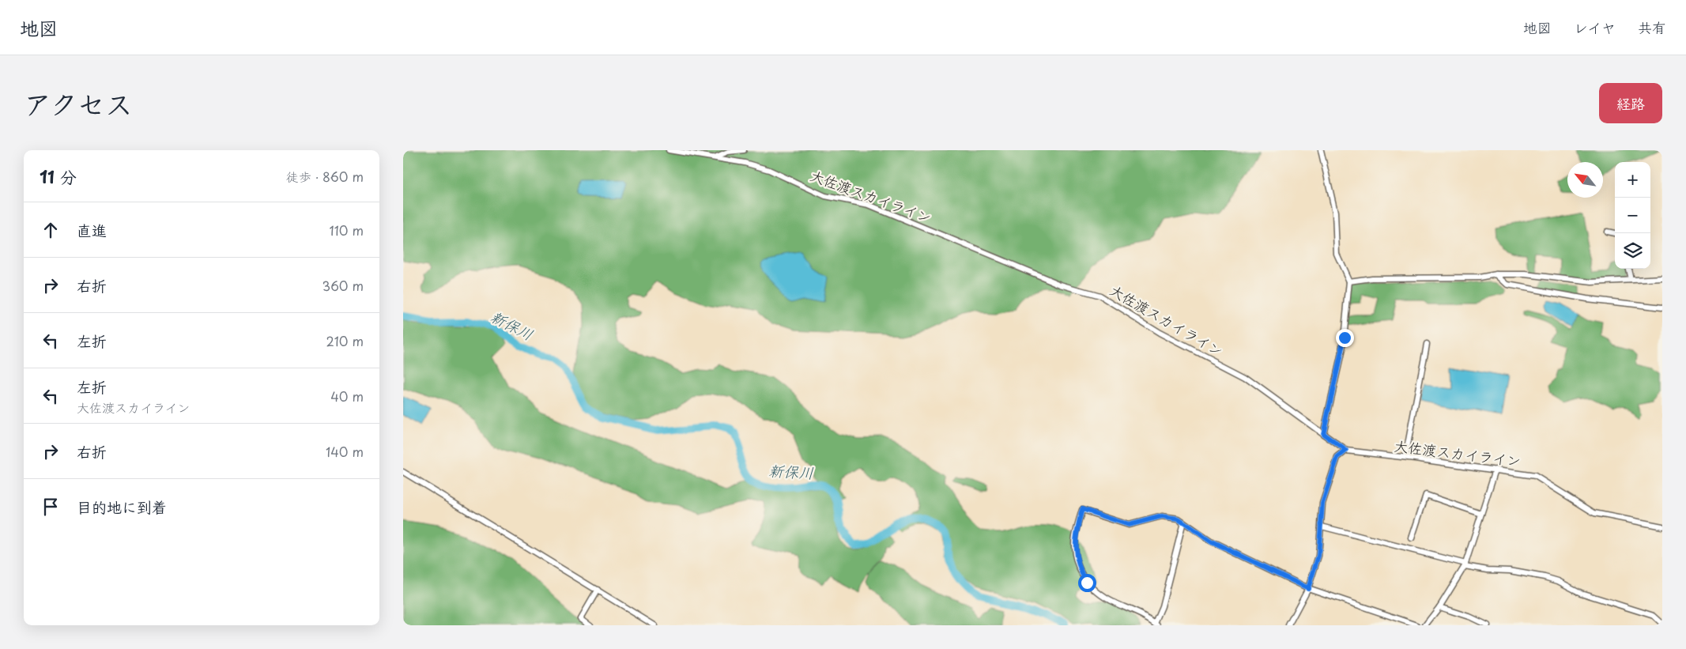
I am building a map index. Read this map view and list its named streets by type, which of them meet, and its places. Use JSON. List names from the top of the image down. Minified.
{"streets":{"street":["大佐渡スカイライン"]},"water":["新保川"],"north":"top left","page":{"header":"地図","nav":["地図","レイヤ","共有"],"title":"アクセス","buttons":"経路","heading":["11 分","徒歩 · 860 m"],"map_buttons":["+","−"],"list":[["直進","110 m"],["右折","360 m"],["左折","210 m"],["左折","大佐渡スカイライン","40 m"],["右折","140 m"],"目的地に到着"]}}
